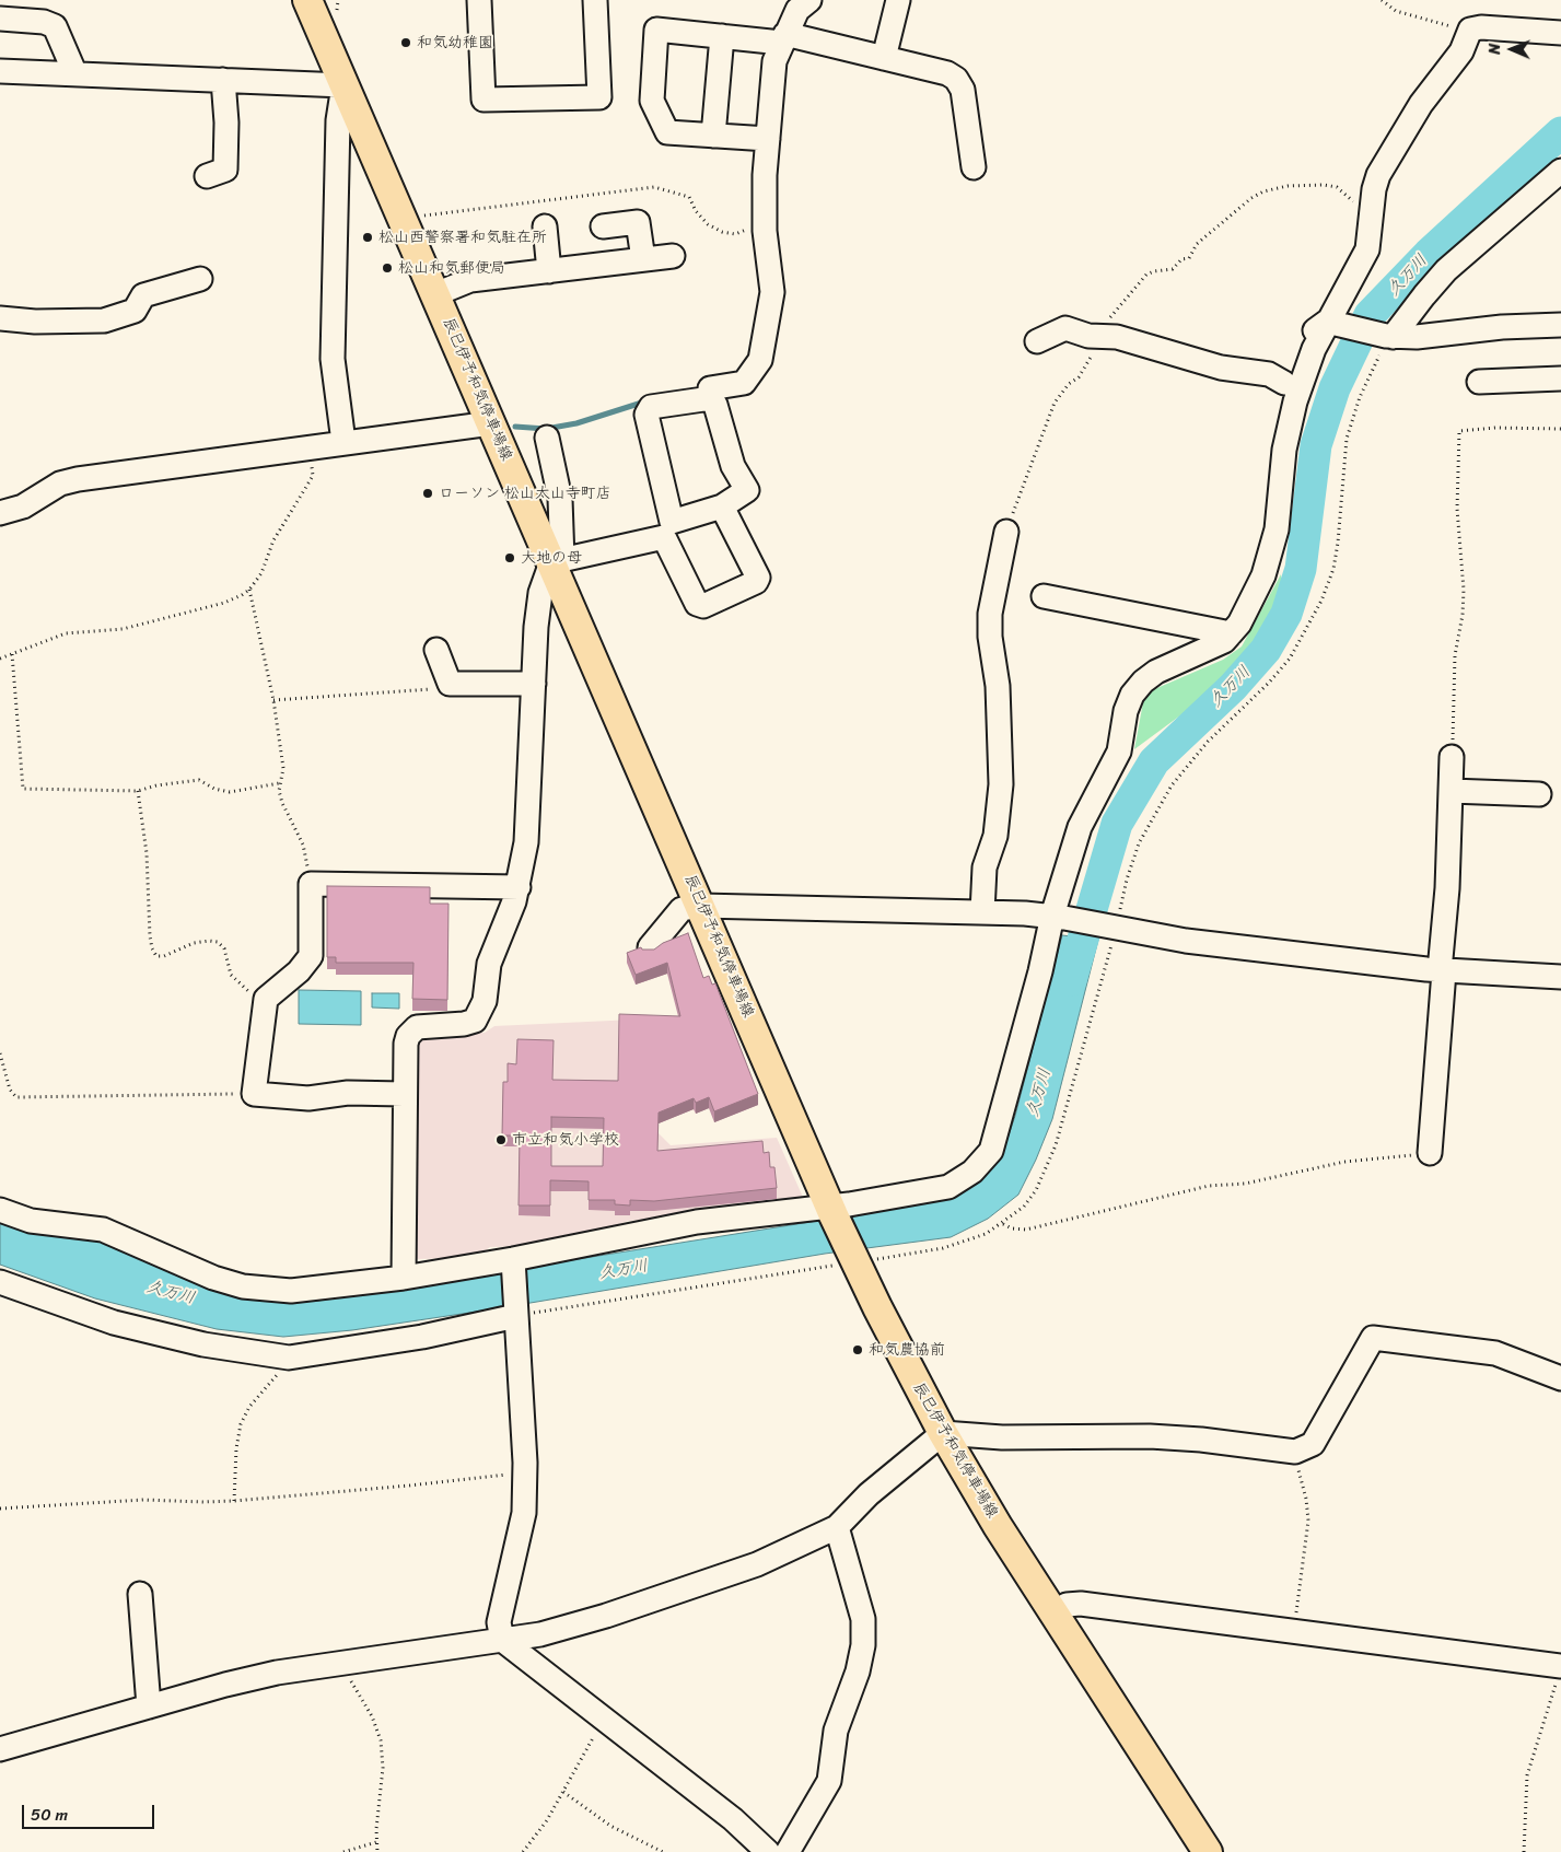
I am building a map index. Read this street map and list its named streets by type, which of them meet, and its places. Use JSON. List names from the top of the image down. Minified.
{"streets":{"main road":["辰巳伊予和気停車場線"]},"water":["久万川"],"places":["和気幼稚園","松山西警察署和気駐在所","松山和気郵便局","ローソン 松山太山寺町店","大地の母","市立和気小学校","和気農協前"],"scale_bar":"50 m","north":"left"}
